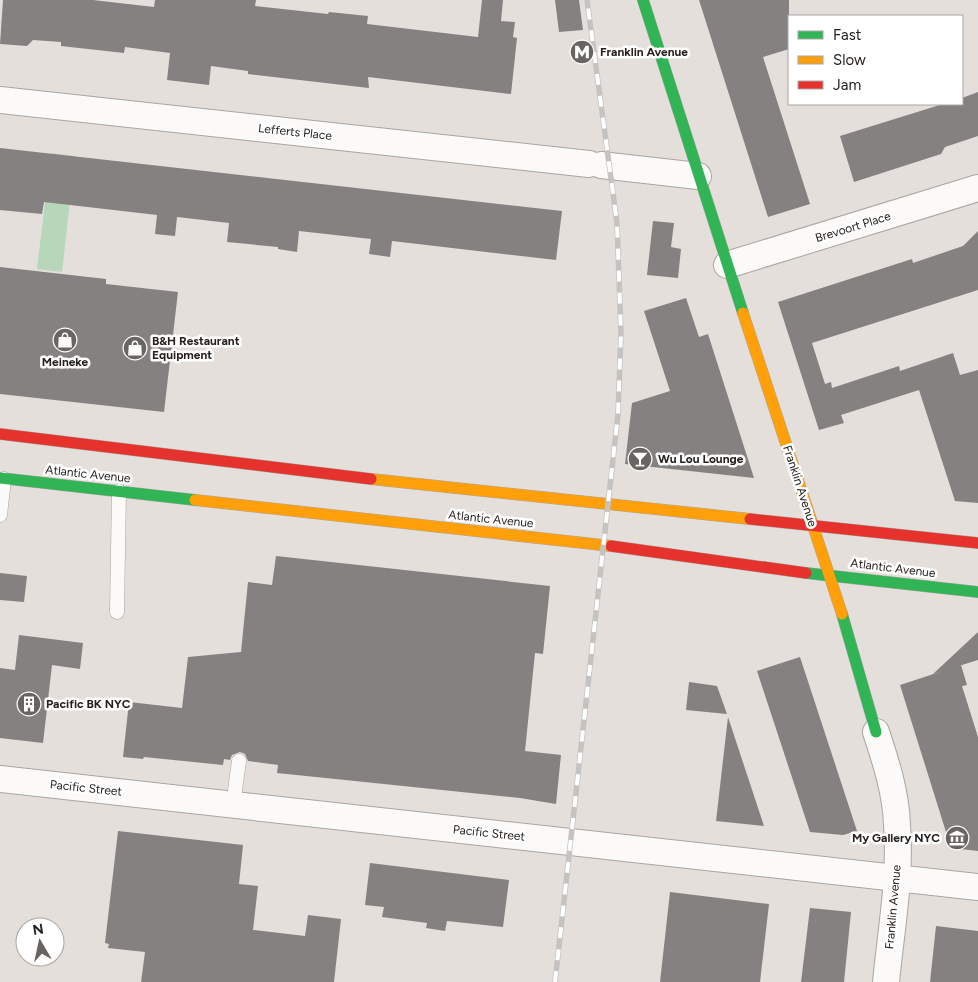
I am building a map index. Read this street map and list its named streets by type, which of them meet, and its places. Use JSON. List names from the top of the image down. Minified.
{"streets":{"main road":["Atlantic Avenue","Franklin Avenue"],"street":["Lefferts Place","Brevoort Place","Pacific Street"]},"crossings":[["Lefferts Place","Franklin Avenue"],["Brevoort Place","Franklin Avenue"],["Atlantic Avenue","Franklin Avenue"],["Franklin Avenue","Pacific Street"]],"places":{"metro station":["Franklin Avenue"],"shop":["Meineke","B&H Restaurant Equipment"],"bar":["Wu Lou Lounge"],"building":["Pacific BK NYC"],"museum":["My Gallery NYC"]},"legend":["Fast","Slow","Jam"],"north":"top"}
